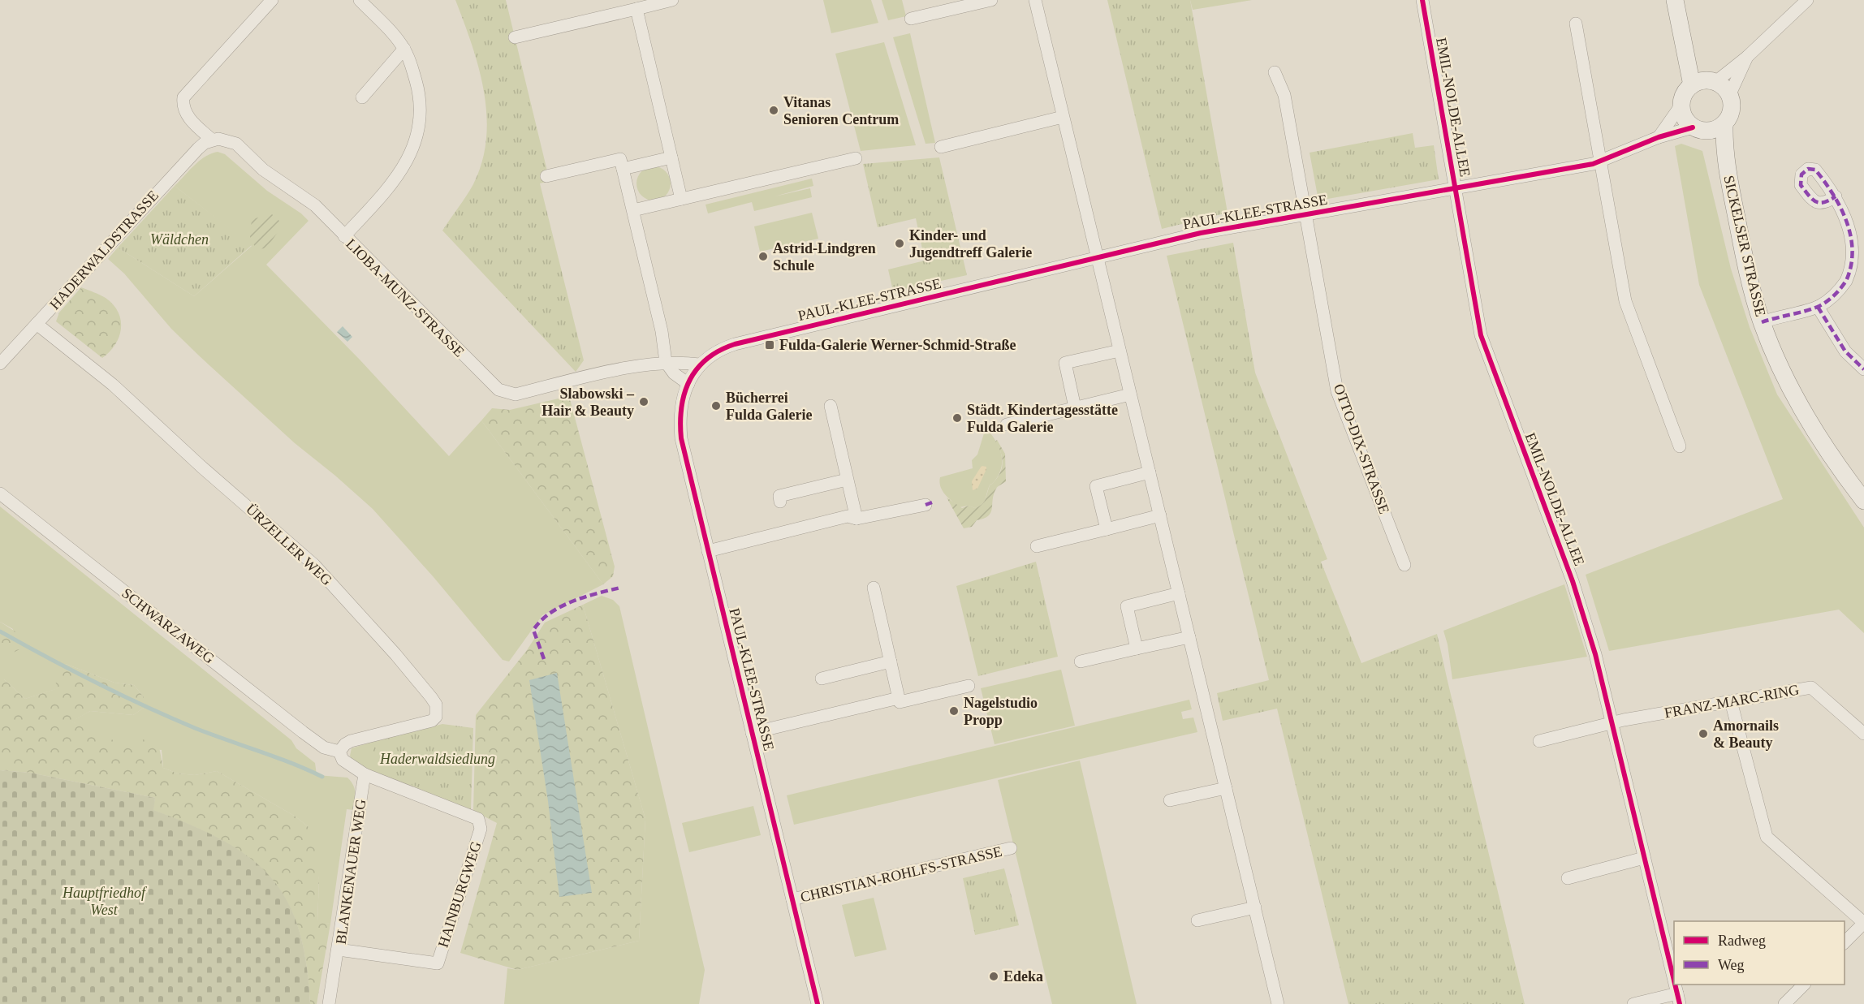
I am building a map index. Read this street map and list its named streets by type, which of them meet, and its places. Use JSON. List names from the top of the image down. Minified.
{"streets":{"main road":["SICKELSER STRASSE"],"street":["EMIL-NOLDE-ALLEE","PAUL-KLEE-STRASSE","HADERWALDSTRASSE","LIOBA-MUNZ-STRASSE","OTTO-DIX-STRASSE","ÜRZELLER WEG","SCHWARZAWEG","FRANZ-MARC-RING","BLANKENAUER WEG","CHRISTIAN-ROHLFS-STRASSE","HAINBURGWEG"]},"crossings":[["EMIL-NOLDE-ALLEE","PAUL-KLEE-STRASSE"],["EMIL-NOLDE-ALLEE","FRANZ-MARC-RING"],["PAUL-KLEE-STRASSE","SICKELSER STRASSE"],["PAUL-KLEE-STRASSE","LIOBA-MUNZ-STRASSE"],["PAUL-KLEE-STRASSE","OTTO-DIX-STRASSE"],["PAUL-KLEE-STRASSE","CHRISTIAN-ROHLFS-STRASSE"],["HADERWALDSTRASSE","LIOBA-MUNZ-STRASSE"],["HADERWALDSTRASSE","ÜRZELLER WEG"],["ÜRZELLER WEG","SCHWARZAWEG"],["BLANKENAUER WEG","HAINBURGWEG"]],"parks":["Wäldchen","Haderwaldsiedlung","Hauptfriedhof West"],"places":{"other":["Vitanas Senioren Centrum","Kinder- und Jugendtreff Galerie","Astrid-Lindgren Schule","Slabowski – Hair & Beauty","Bücherrei Fulda Galerie","Städt. Kindertagesstätte Fulda Galerie","Nagelstudio Propp","Amornails & Beauty","Edeka"],"transit":["Fulda-Galerie Werner-Schmid-Straße"]},"legend":["Radweg","Weg"]}
